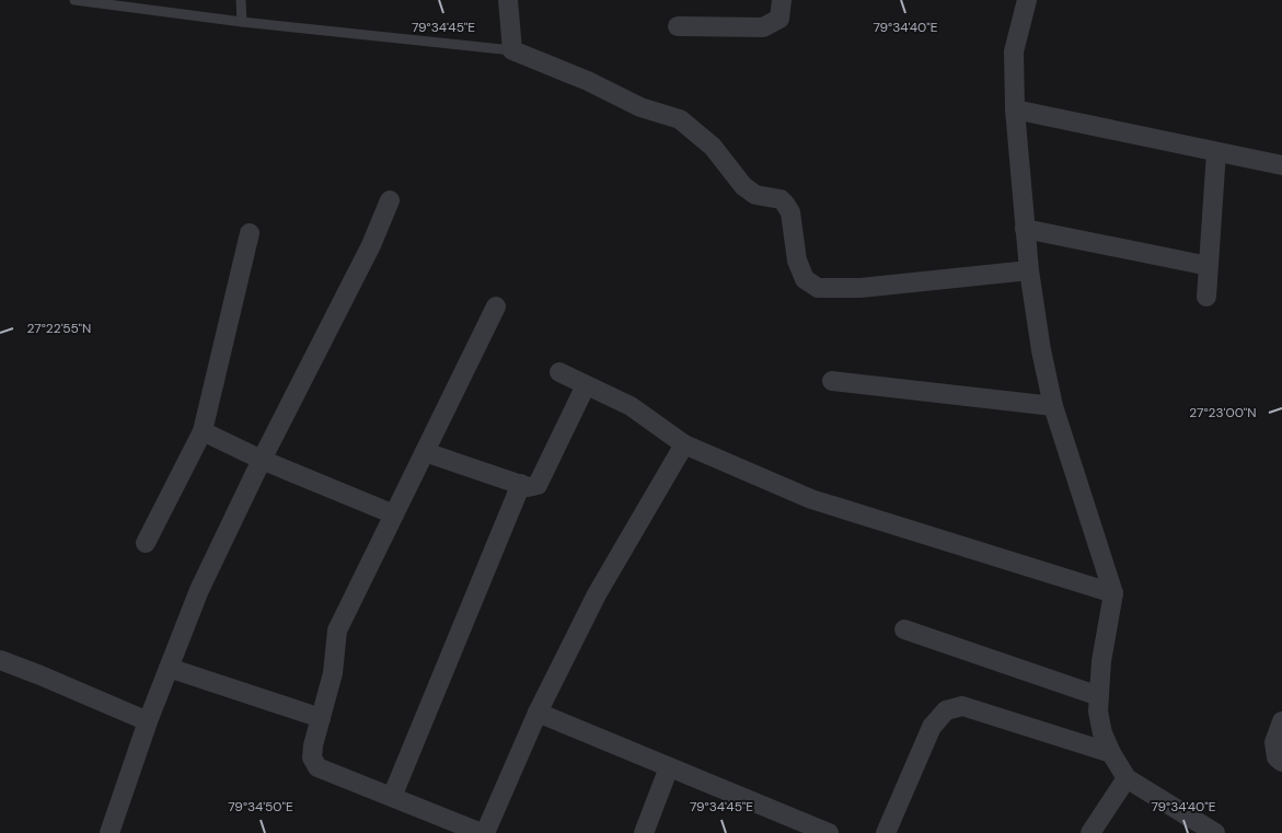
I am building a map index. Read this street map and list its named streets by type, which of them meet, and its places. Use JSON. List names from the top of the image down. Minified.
{"coordinates":["79°34'45\"E","79°34'40\"E","27°22'55\"N","27°23'00\"N","79°34'50\"E"]}
